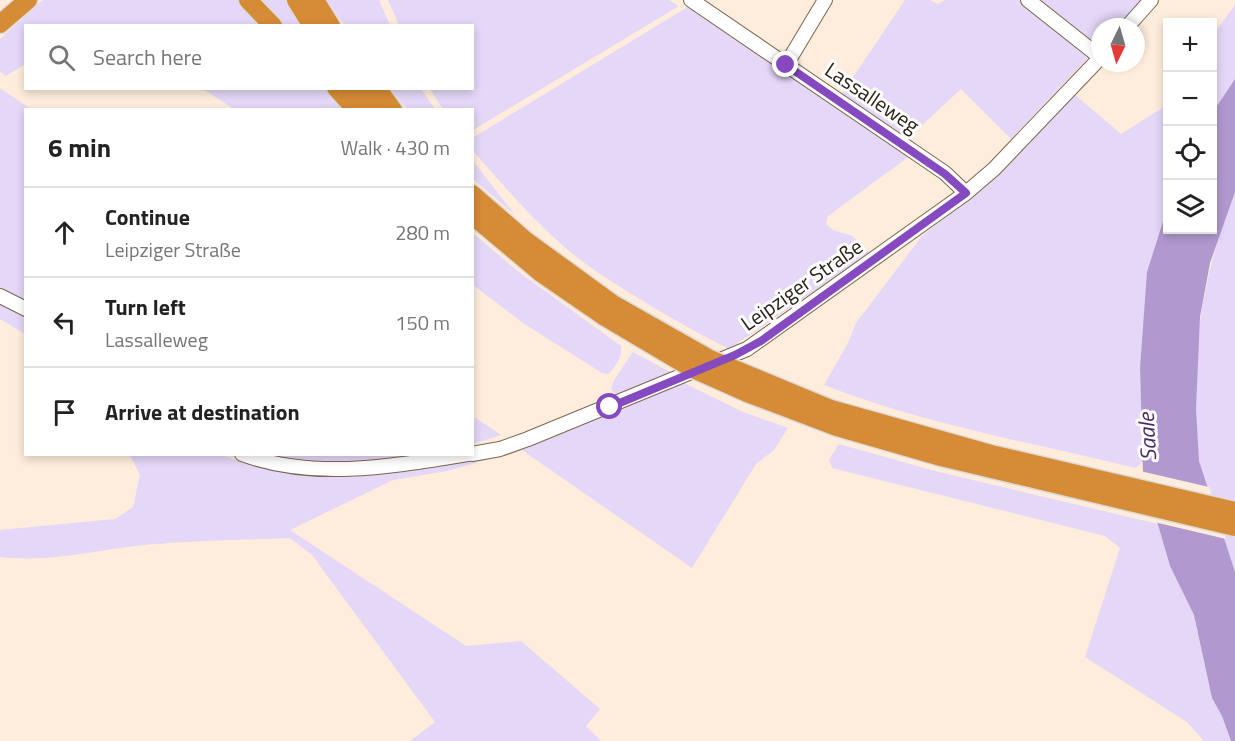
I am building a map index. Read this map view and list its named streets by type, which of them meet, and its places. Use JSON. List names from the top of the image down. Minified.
{"streets":{"street":["Lassalleweg","Leipziger Straße"]},"crossings":[["Lassalleweg","Leipziger Straße"]],"water":["Saale"],"north":"bottom","page":{"map_buttons":["+","−"],"search":"Search here","heading":["6 min","Walk · 430 m"],"list":[["Continue","Leipziger Straße","280 m"],["Turn left","Lassalleweg","150 m"],"Arrive at destination"]}}
